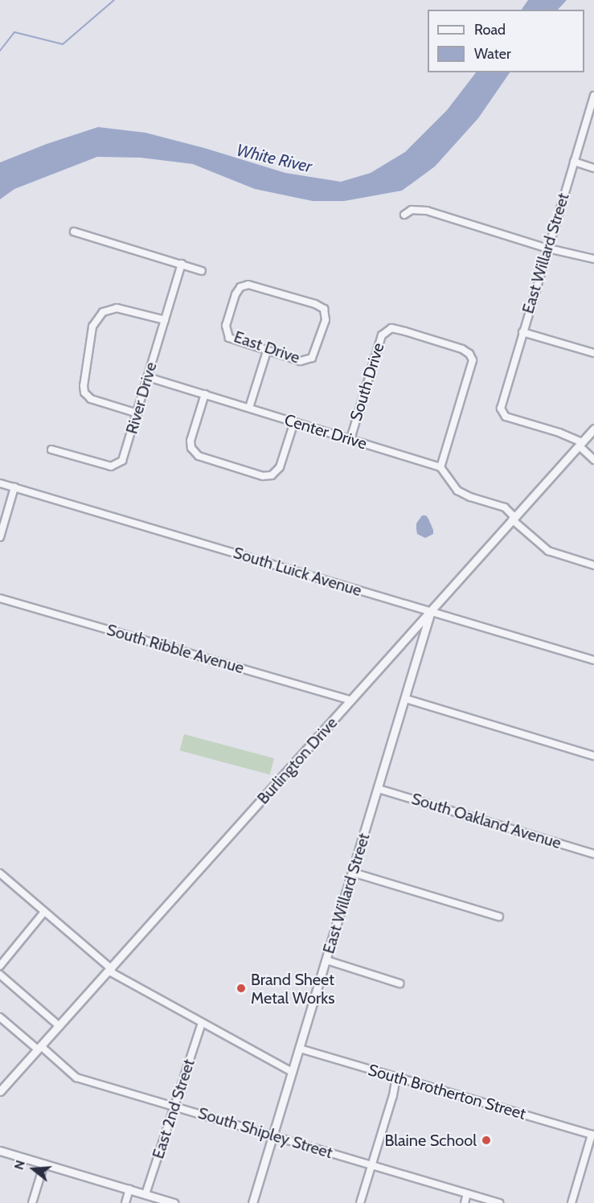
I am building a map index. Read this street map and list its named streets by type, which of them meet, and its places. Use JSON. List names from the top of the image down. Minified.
{"streets":{"street":["East Willard Street","East Drive","South Drive","River Drive","Center Drive","South Luick Avenue","South Ribble Avenue","Burlington Drive","South Oakland Avenue","South Brotherton Street","East 2nd Street","South Shipley Street"]},"crossings":[["East Willard Street","South Luick Avenue"],["East Willard Street","Burlington Drive"],["East Willard Street","South Oakland Avenue"],["East Willard Street","South Brotherton Street"],["East Willard Street","South Shipley Street"],["South Drive","Center Drive"],["River Drive","Center Drive"],["South Luick Avenue","Burlington Drive"],["South Ribble Avenue","Burlington Drive"],["Burlington Drive","South Shipley Street"],["East 2nd Street","South Shipley Street"]],"water":["White River"],"places":["Brand Sheet Metal Works","Blaine School"],"legend":["Road","Water"],"north":"left"}
